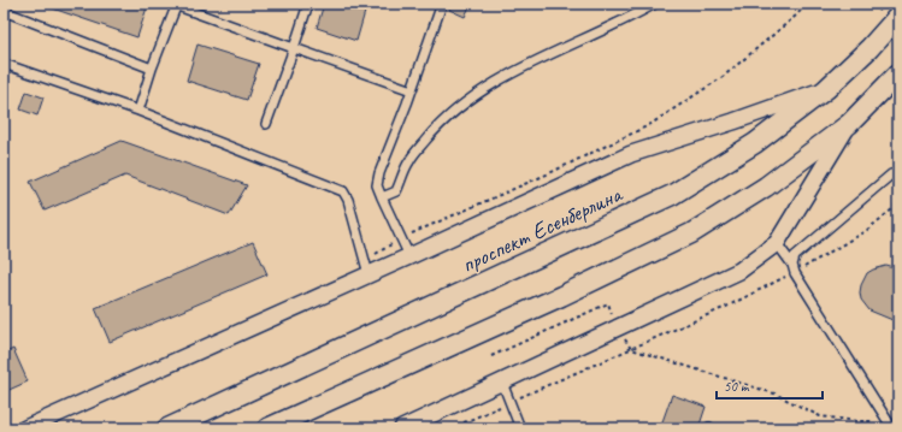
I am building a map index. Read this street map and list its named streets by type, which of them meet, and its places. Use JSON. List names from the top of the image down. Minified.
{"streets":{"street":["проспект Есенберлина"]},"scale_bar":"50 m"}
